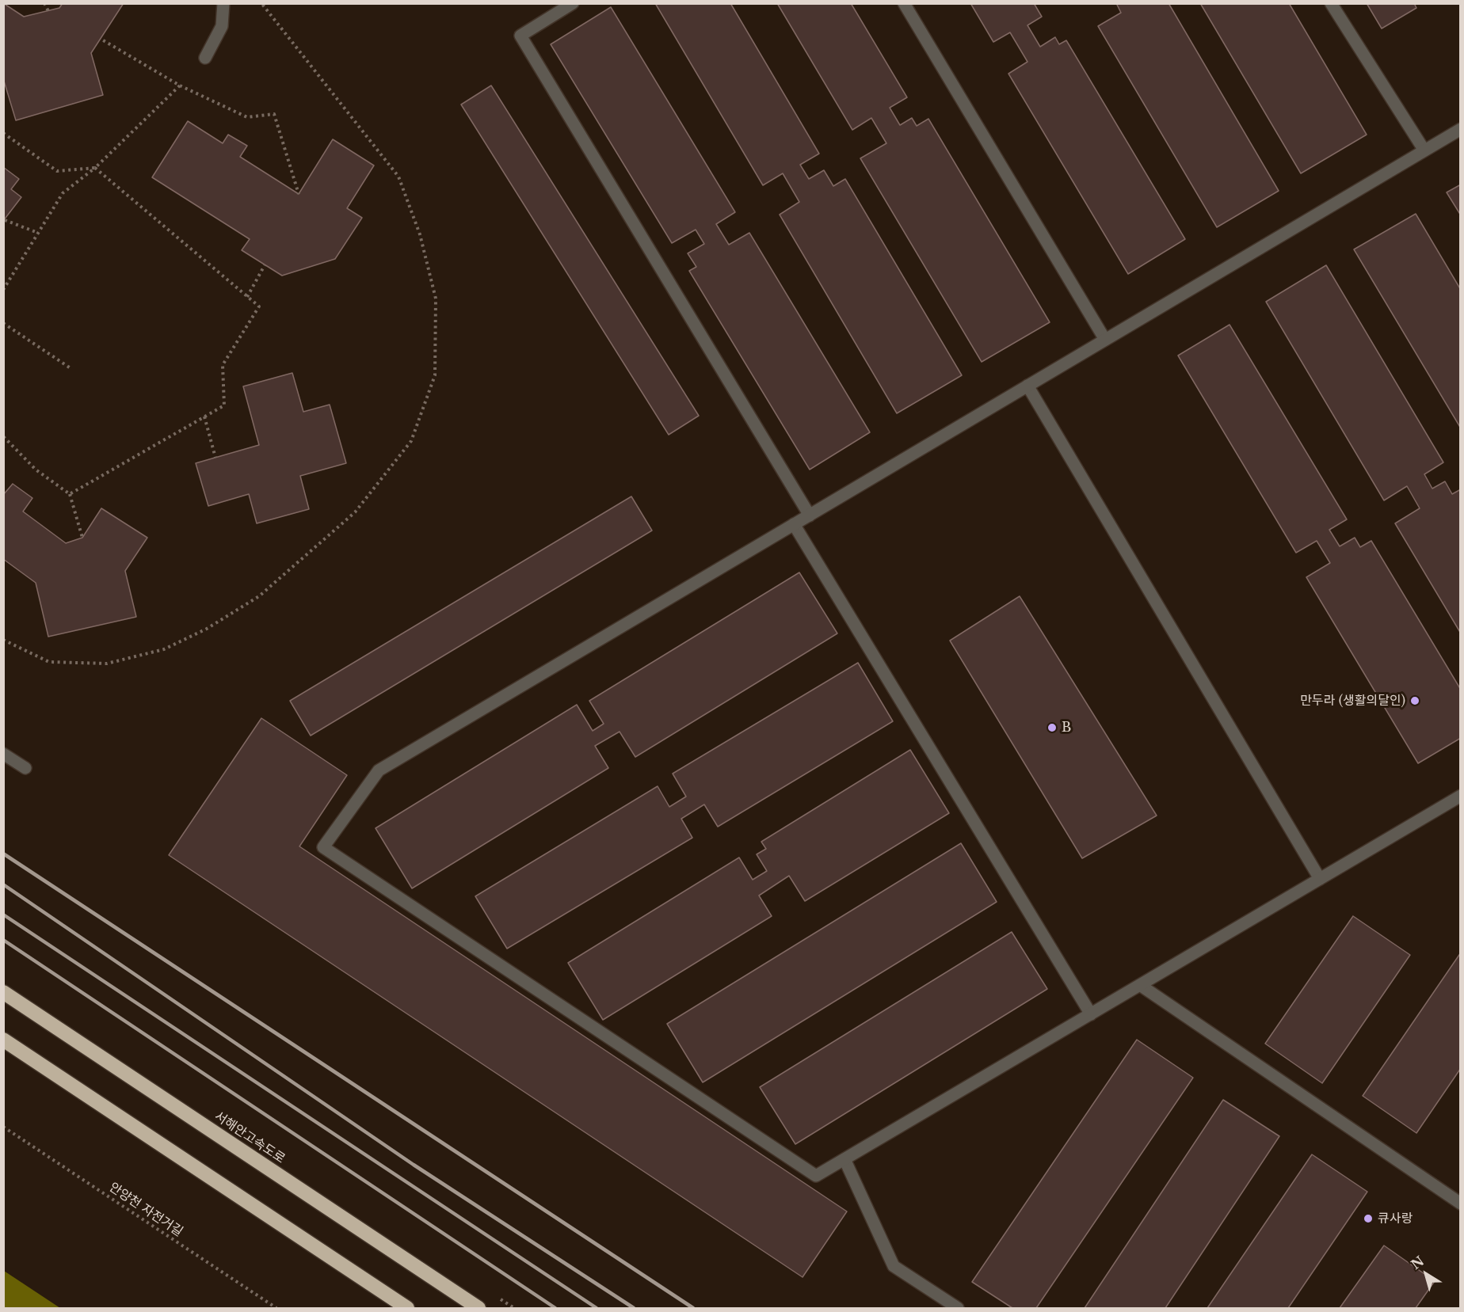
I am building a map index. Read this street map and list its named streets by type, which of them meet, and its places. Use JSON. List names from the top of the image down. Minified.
{"streets":{"highway":["서해안고속도로"],"path":["안양천 자전거길"]},"places":["만두라 (생활의달인)","B","큐사랑"],"north":"top left"}
